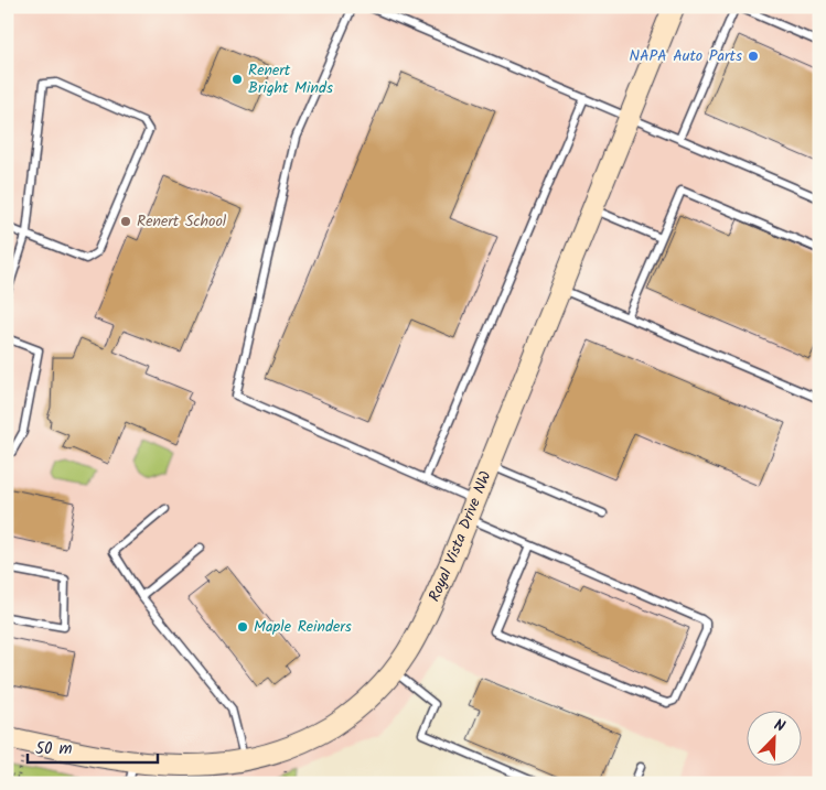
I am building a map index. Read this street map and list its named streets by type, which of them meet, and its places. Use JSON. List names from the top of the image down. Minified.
{"streets":{"street":["Royal Vista Drive NW"]},"places":["NAPA Auto Parts","Renert Bright Minds","Renert School","Maple Reinders"],"scale_bar":"50 m","north":"top right"}
